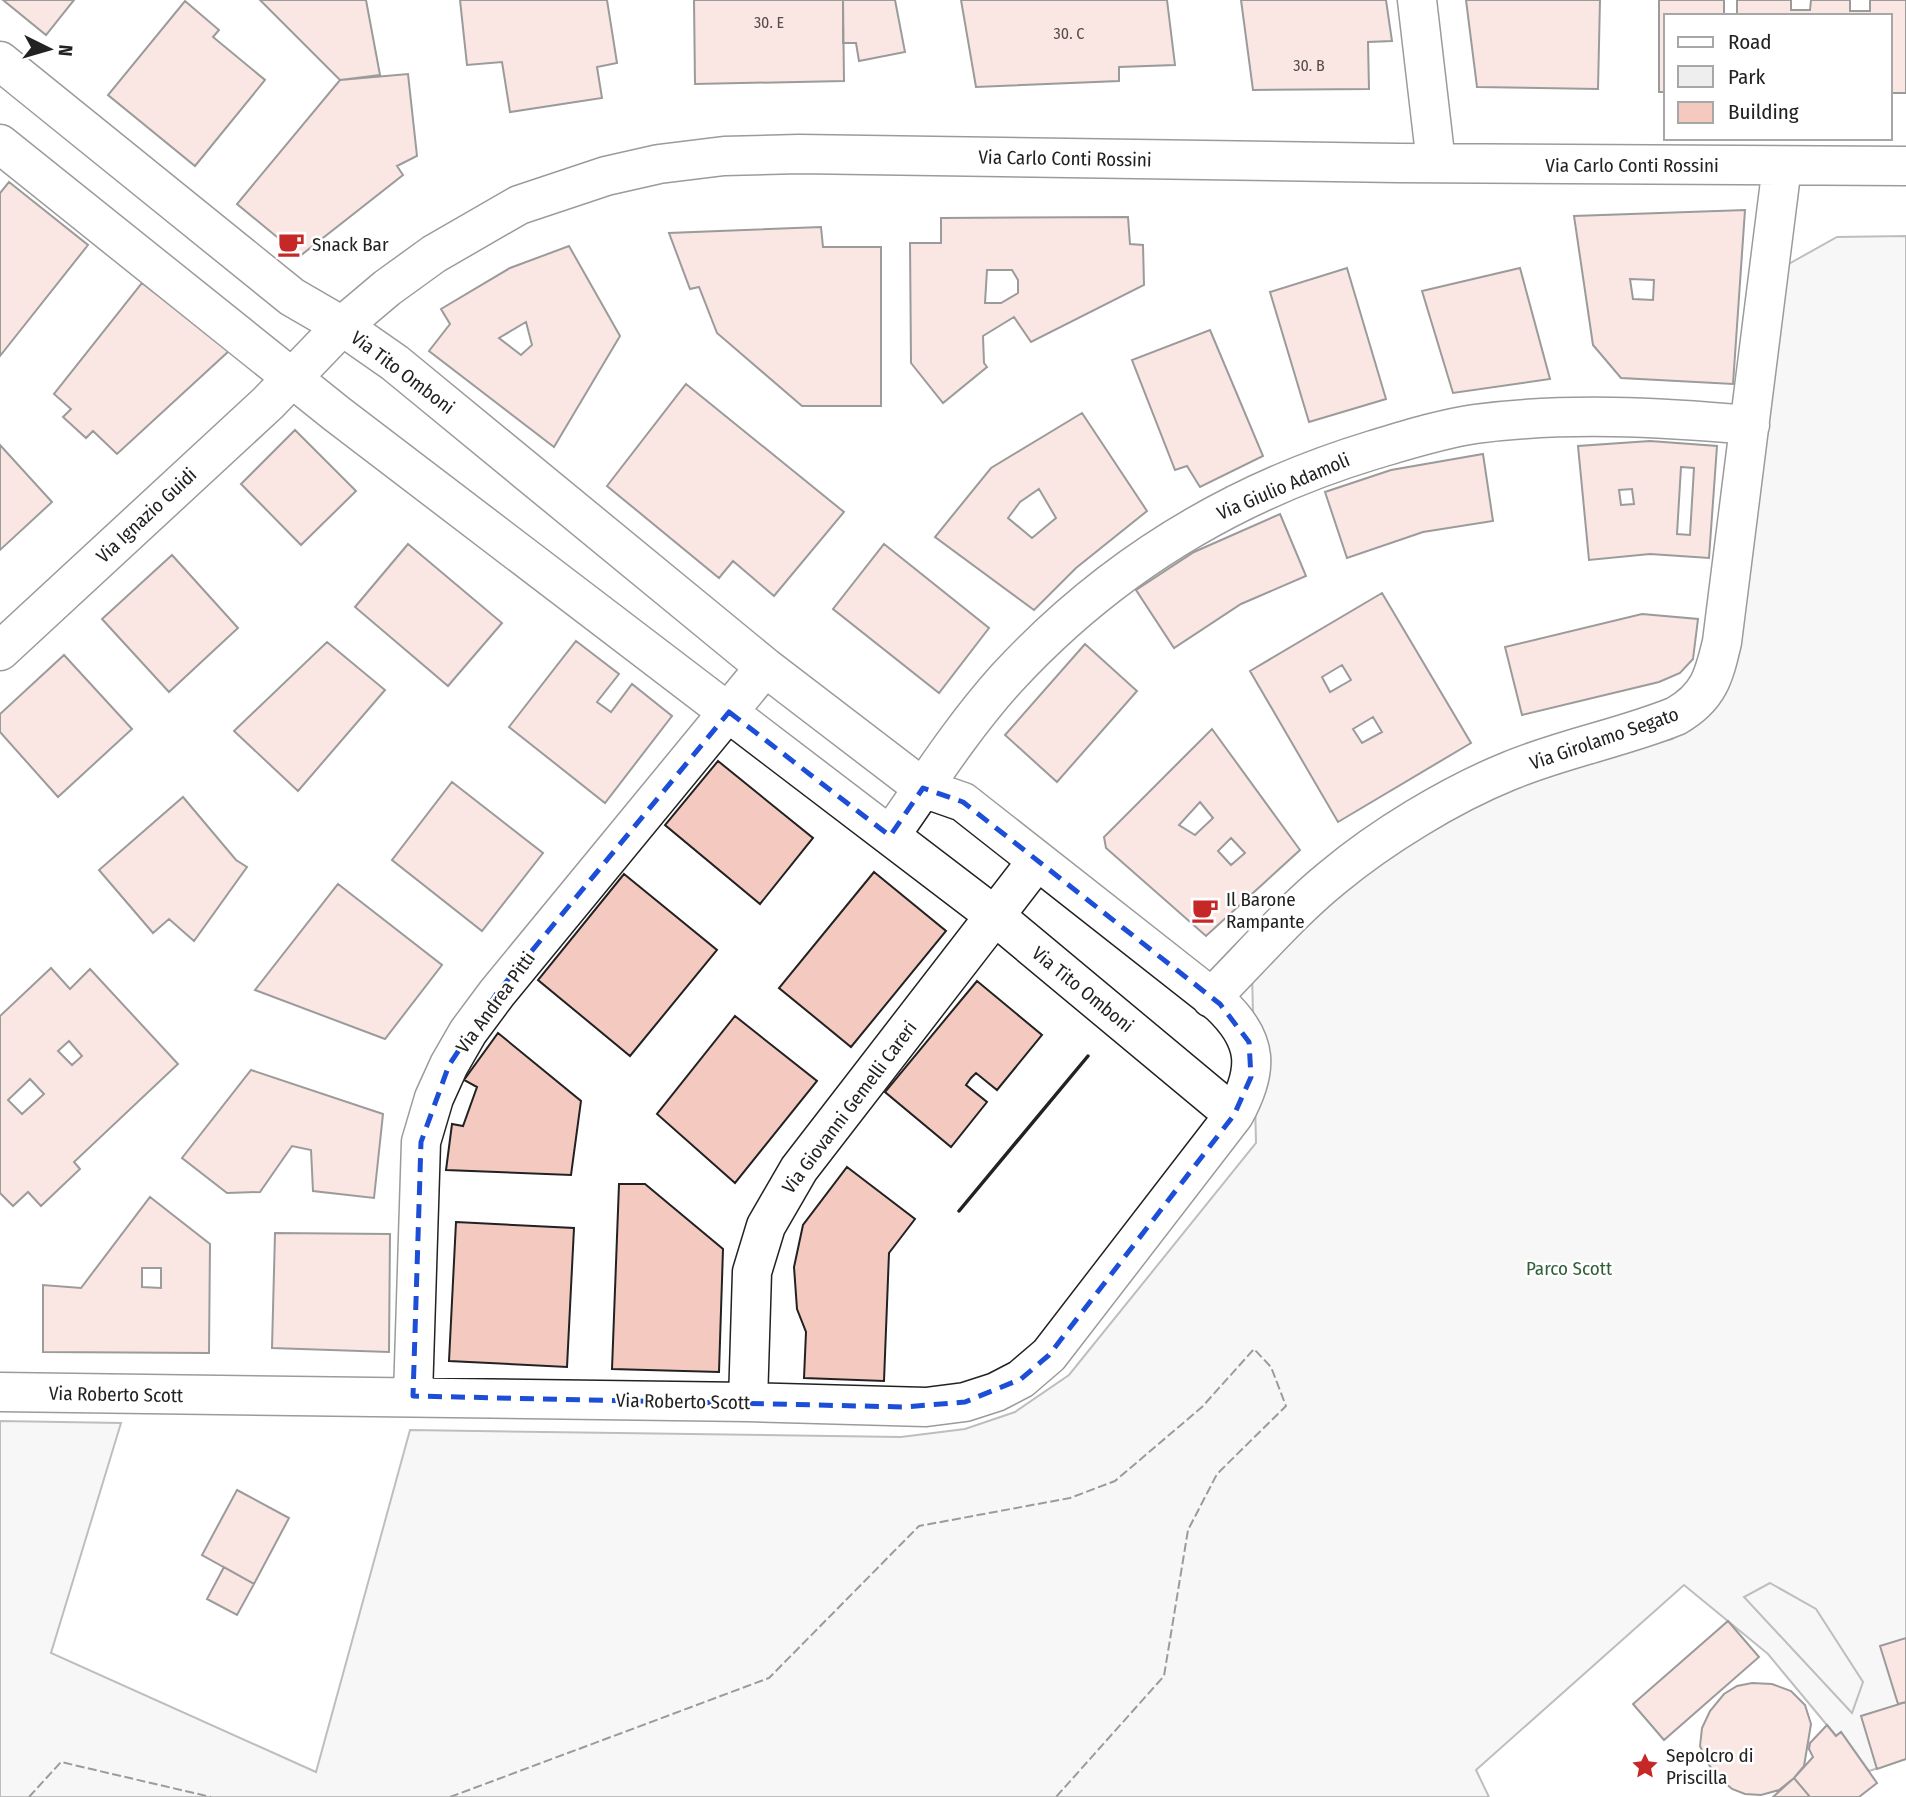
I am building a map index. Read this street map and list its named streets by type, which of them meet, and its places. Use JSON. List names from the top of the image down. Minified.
{"streets":{"street":["Via Carlo Conti Rossini","Via Tito Omboni","Via Giulio Adamoli","Via Ignazio Guidi","Via Girolamo Segato","Via Andrea Pitti","Via Giovanni Gemelli Careri","Via Roberto Scott"]},"crossings":[["Via Carlo Conti Rossini","Via Tito Omboni"],["Via Carlo Conti Rossini","Via Ignazio Guidi"],["Via Carlo Conti Rossini","Via Girolamo Segato"],["Via Tito Omboni","Via Giulio Adamoli"],["Via Tito Omboni","Via Ignazio Guidi"],["Via Tito Omboni","Via Girolamo Segato"],["Via Tito Omboni","Via Andrea Pitti"],["Via Tito Omboni","Via Giovanni Gemelli Careri"],["Via Tito Omboni","Via Roberto Scott"],["Via Giulio Adamoli","Via Girolamo Segato"],["Via Girolamo Segato","Via Roberto Scott"],["Via Andrea Pitti","Via Roberto Scott"],["Via Giovanni Gemelli Careri","Via Roberto Scott"]],"parks":["Parco Scott"],"places":{"cafe":["Snack Bar","Il Barone Rampante"],"place":["Sepolcro di Priscilla"]},"house_numbers":["30. E","30. C","30. B"],"legend":["Road","Park","Building"],"north":"right"}
